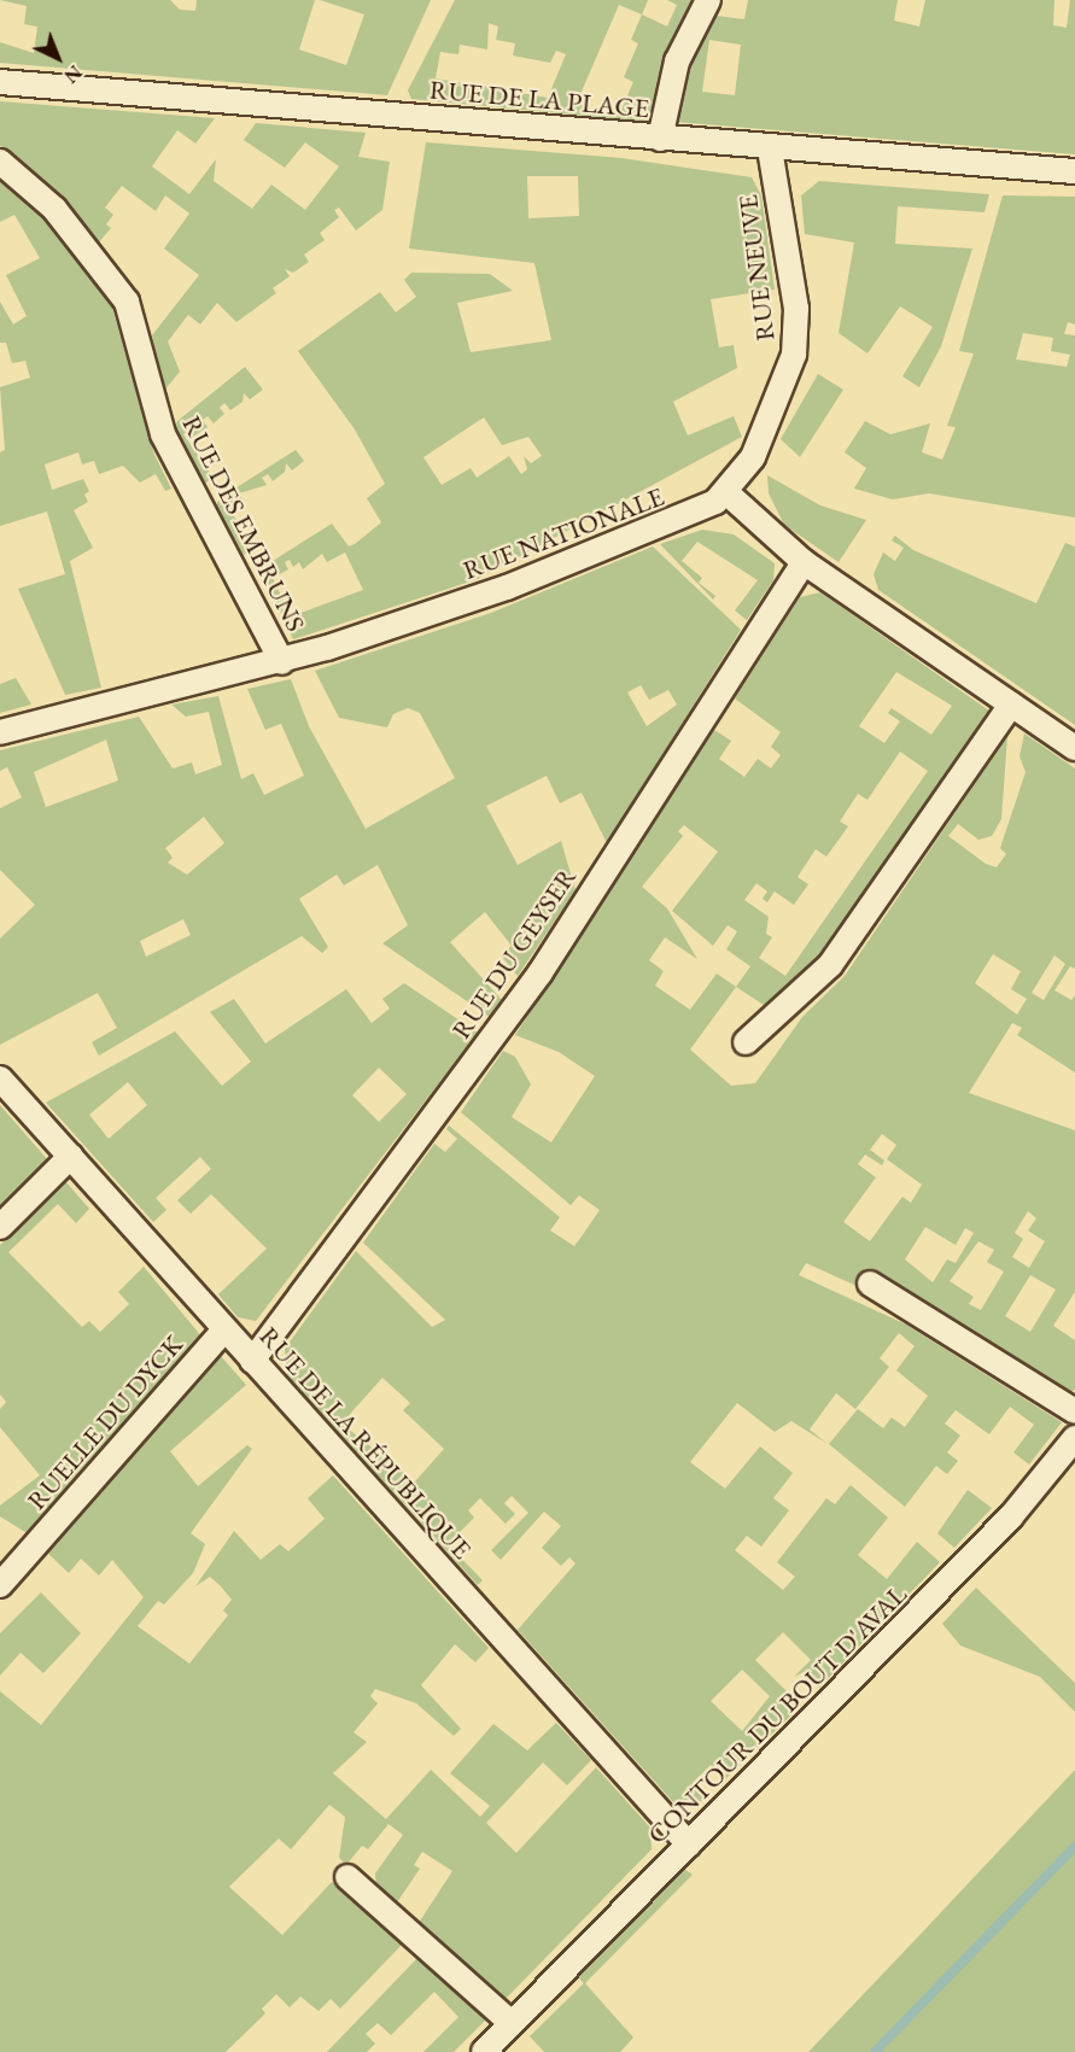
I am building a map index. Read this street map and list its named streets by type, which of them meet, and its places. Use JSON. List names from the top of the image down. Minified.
{"streets":{"street":["RUE DE LA PLAGE","RUE NEUVE","RUE DES EMBRUNS","RUE NATIONALE","RUE DU GEYSER","RUELLE DU DYCK","RUE DE LA RÉPUBLIQUE","CONTOUR DU BOUT D'AVAL"]},"crossings":[["RUE DE LA PLAGE","RUE NEUVE"],["RUE NEUVE","RUE NATIONALE"],["RUE DES EMBRUNS","RUE NATIONALE"],["RUE DU GEYSER","RUE DE LA RÉPUBLIQUE"],["RUELLE DU DYCK","RUE DE LA RÉPUBLIQUE"],["RUE DE LA RÉPUBLIQUE","CONTOUR DU BOUT D'AVAL"]],"north":"bottom right"}
